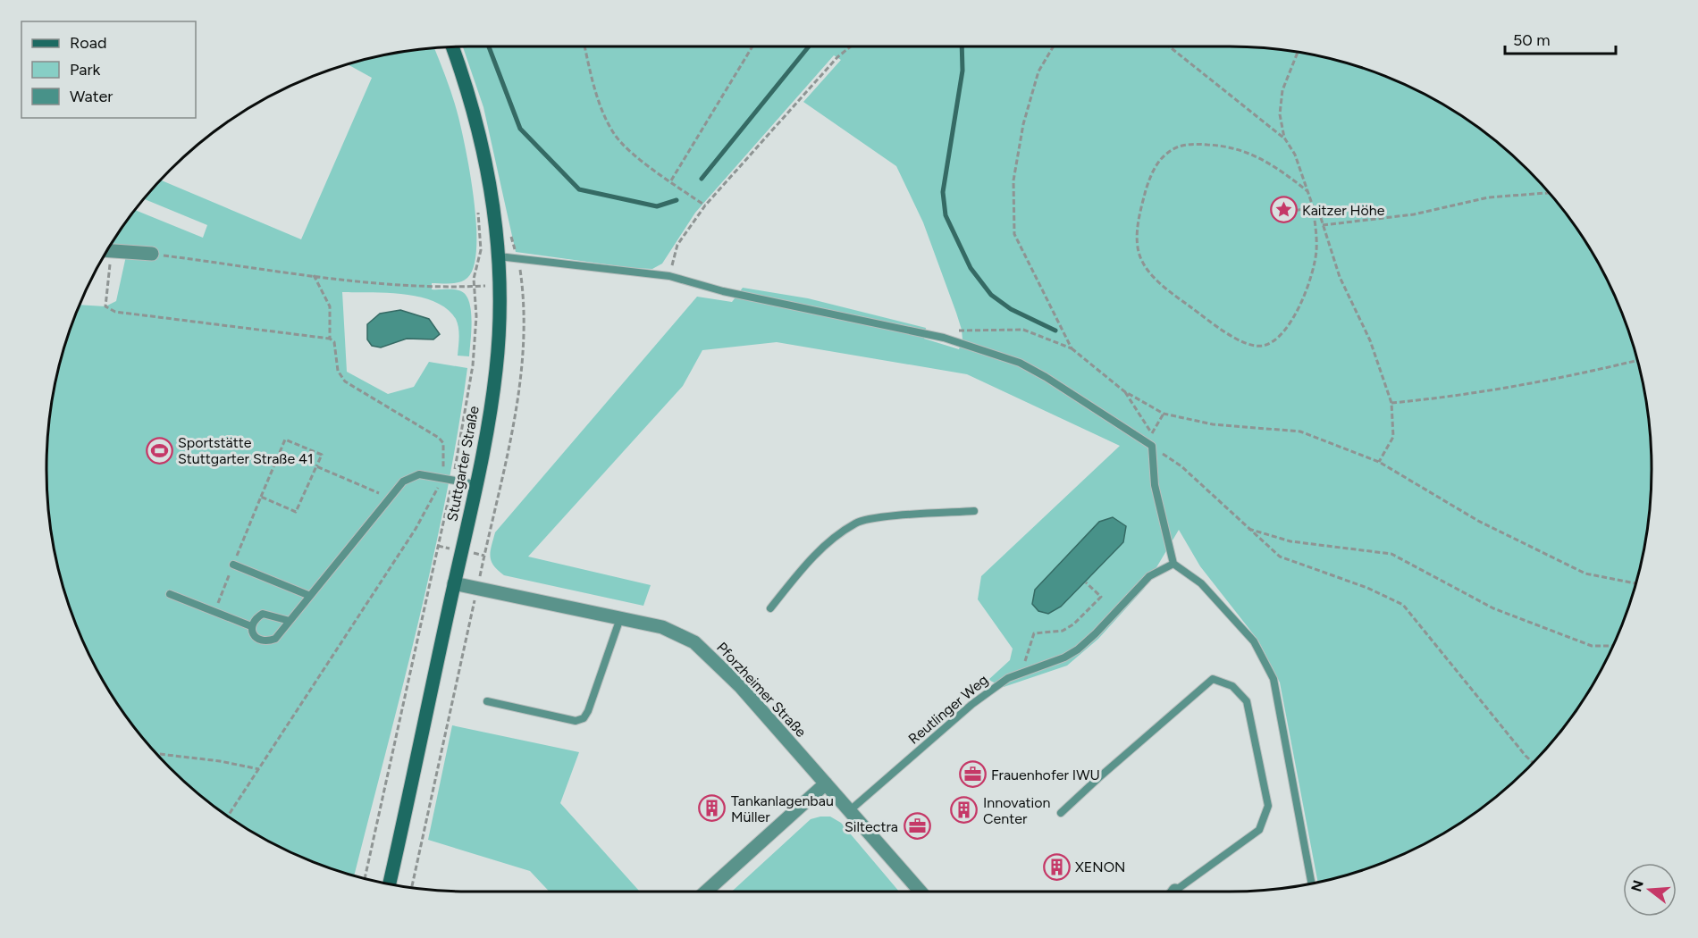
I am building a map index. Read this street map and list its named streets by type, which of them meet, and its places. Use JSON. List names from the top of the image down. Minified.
{"streets":{"main road":["Stuttgarter Straße"],"street":["Pforzheimer Straße"],"lane":["Reutlinger Weg"]},"crossings":[["Stuttgarter Straße","Pforzheimer Straße"],["Pforzheimer Straße","Reutlinger Weg"]],"places":{"place":["Kaitzer Höhe"],"sports":["Sportstätte Stuttgarter Straße 41"],"office":["Frauenhofer IWU","Siltectra"],"building":["Tankanlagenbau Müller","Innovation Center","XENON"]},"legend":["Road","Park","Water"],"scale_bar":"50 m","north":"left"}
